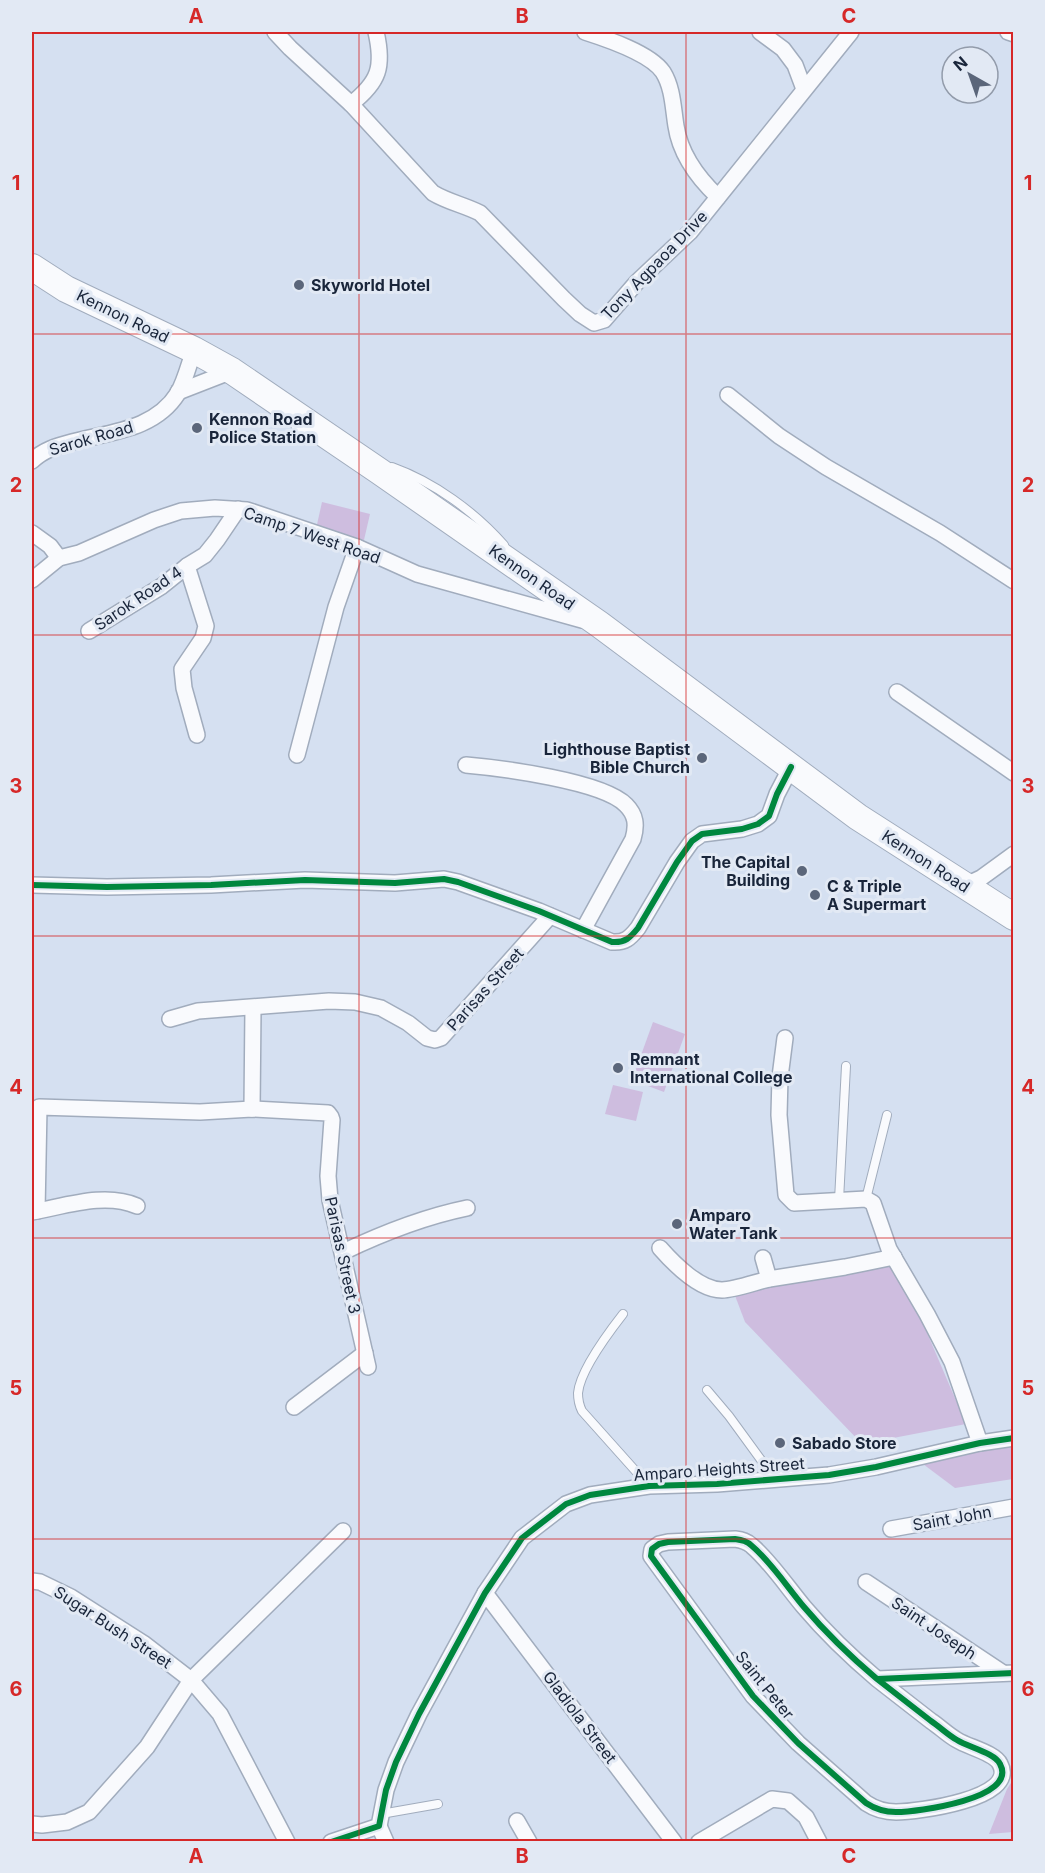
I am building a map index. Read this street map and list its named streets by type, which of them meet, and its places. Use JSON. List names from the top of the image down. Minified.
{"streets":{"highway":["Kennon Road"],"street":["Tony Agpaoa Drive","Sarok Road","Camp 7 West Road","Sarok Road 4","Parisas Street","Parisas Street 3","Amparo Heights Street","Saint John","Sugar Bush Street","Saint Joseph","Saint Peter","Gladiola Street"]},"crossings":[["Kennon Road","Sarok Road"],["Kennon Road","Camp 7 West Road"],["Camp 7 West Road","Sarok Road 4"],["Amparo Heights Street","Gladiola Street"]],"places":["Skyworld Hotel","Kennon Road Police Station","Lighthouse Baptist Bible Church","The Capital Building","C & Triple A Supermart","Remnant International College","Amparo Water Tank","Sabado Store"],"north":"top left","grid":{"columns":["A","B","C"],"rows":["1","2","3","4","5","6"]}}
